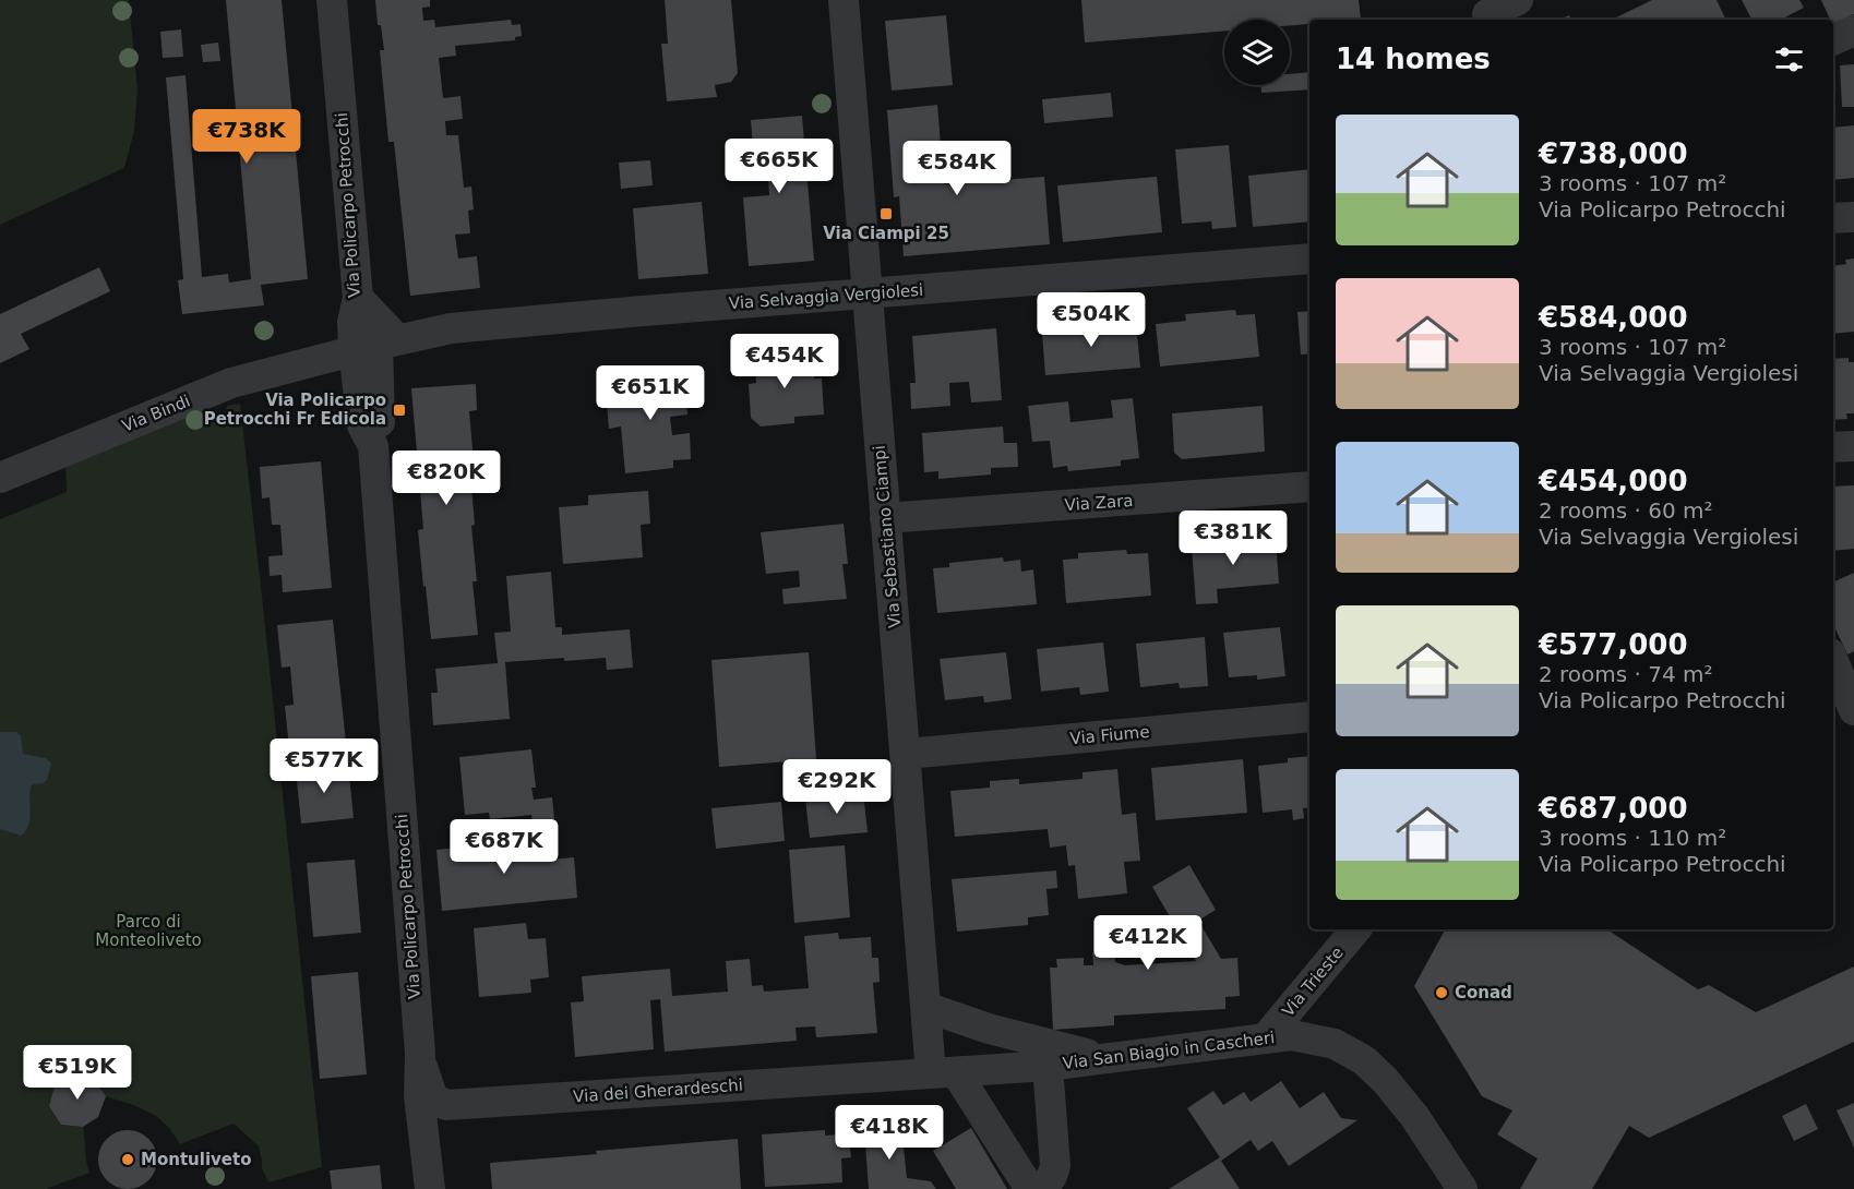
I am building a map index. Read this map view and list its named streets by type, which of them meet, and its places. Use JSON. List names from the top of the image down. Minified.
{"streets":{"street":["Via Policarpo Petrocchi","Via Selvaggia Vergiolesi","Via Bindi","Via Zara","Via Sebastiano Ciampi","Via Fiume","Via Trieste","Via San Biagio in Cascheri","Via dei Gherardeschi"]},"crossings":[["Via Policarpo Petrocchi","Via Selvaggia Vergiolesi"],["Via Policarpo Petrocchi","Via Bindi"],["Via Selvaggia Vergiolesi","Via Bindi"],["Via Selvaggia Vergiolesi","Via Sebastiano Ciampi"],["Via Zara","Via Sebastiano Ciampi"],["Via Sebastiano Ciampi","Via Fiume"],["Via Sebastiano Ciampi","Via San Biagio in Cascheri"],["Via Sebastiano Ciampi","Via dei Gherardeschi"],["Via Trieste","Via San Biagio in Cascheri"],["Via San Biagio in Cascheri","Via dei Gherardeschi"]],"parks":["Parco di Monteoliveto"],"places":{"transit":["Via Ciampi 25","Via Policarpo Petrocchi Fr Edicola"],"other":["Conad","Montuliveto"]},"page":{"heading":"14 homes","list":[{"name":"€738,000","note":"3 rooms · 107 m² · Via Policarpo Petrocchi"},{"name":"€584,000","note":"3 rooms · 107 m² · Via Selvaggia Vergiolesi"},{"name":"€454,000","note":"2 rooms · 60 m² · Via Selvaggia Vergiolesi"},{"name":"€577,000","note":"2 rooms · 74 m² · Via Policarpo Petrocchi"},{"name":"€687,000","note":"3 rooms · 110 m² · Via Policarpo Petrocchi"}],"price":["€738K","€665K","€584K","€504K","€454K","€651K","€820K","€381K","€577K","€292K","€687K","€412K","€519K","€418K"]}}
